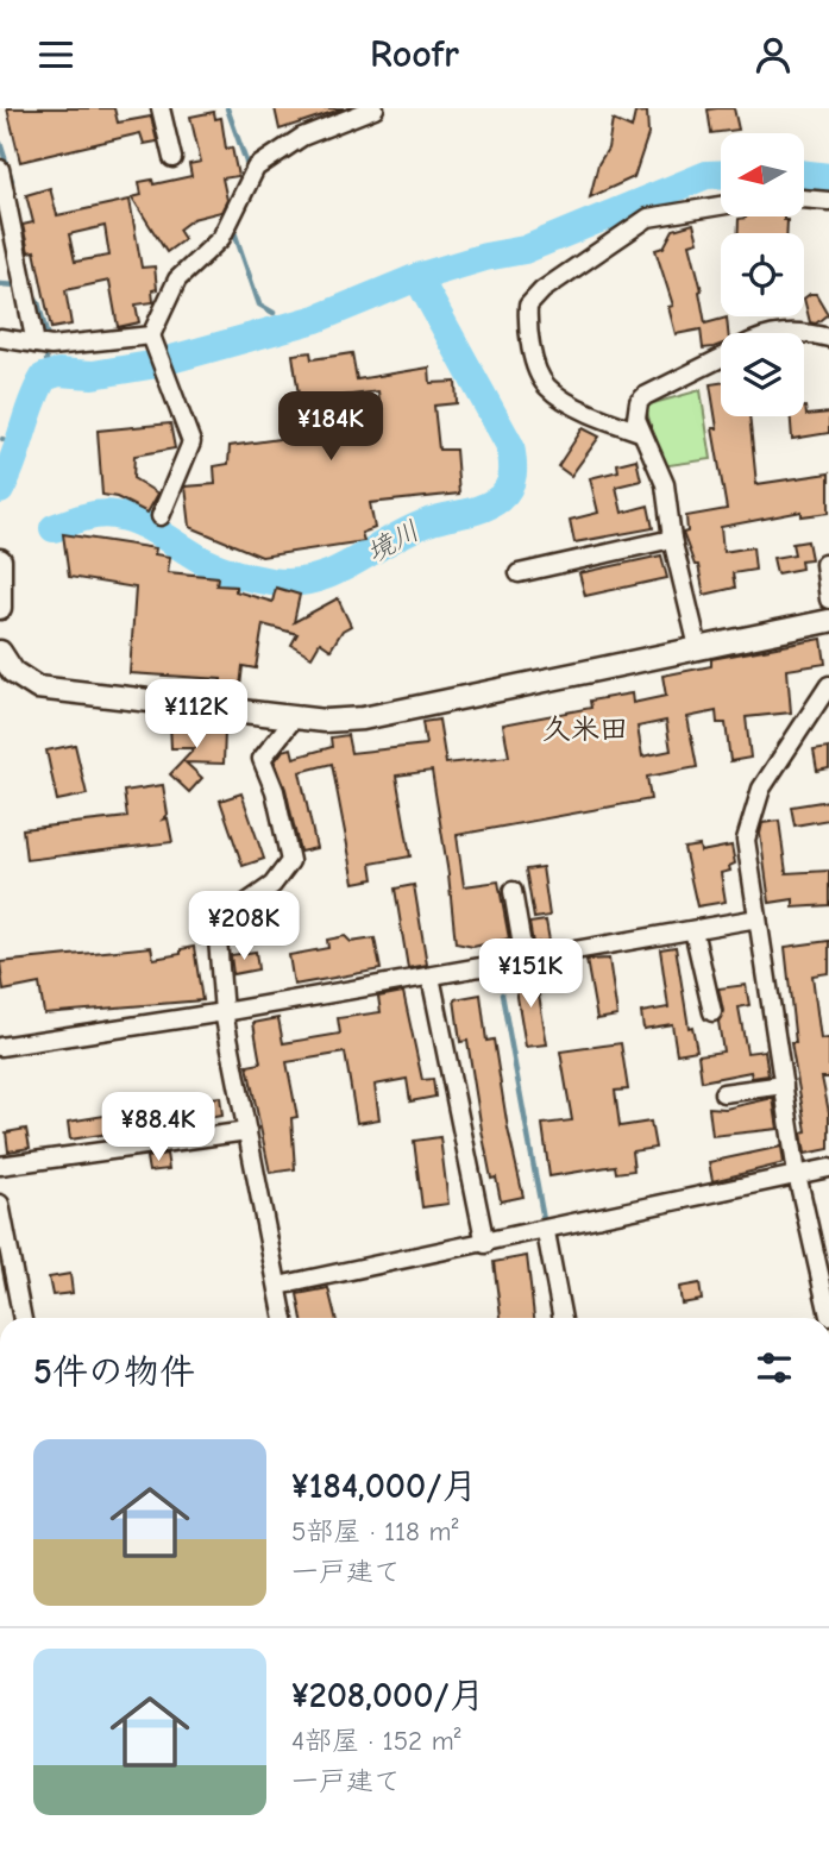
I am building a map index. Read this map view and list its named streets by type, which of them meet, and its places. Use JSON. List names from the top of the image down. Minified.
{"districts":["久米田"],"water":["境川"],"north":"left","page":{"header":"Roofr","price":["¥184K","¥112K","¥208K","¥151K","¥88.4K"],"heading":"5件の物件","list":[{"name":"¥184,000/月","note":"5部屋 · 118 m² · 一戸建て"},{"name":"¥208,000/月","note":"4部屋 · 152 m² · 一戸建て"}]}}
